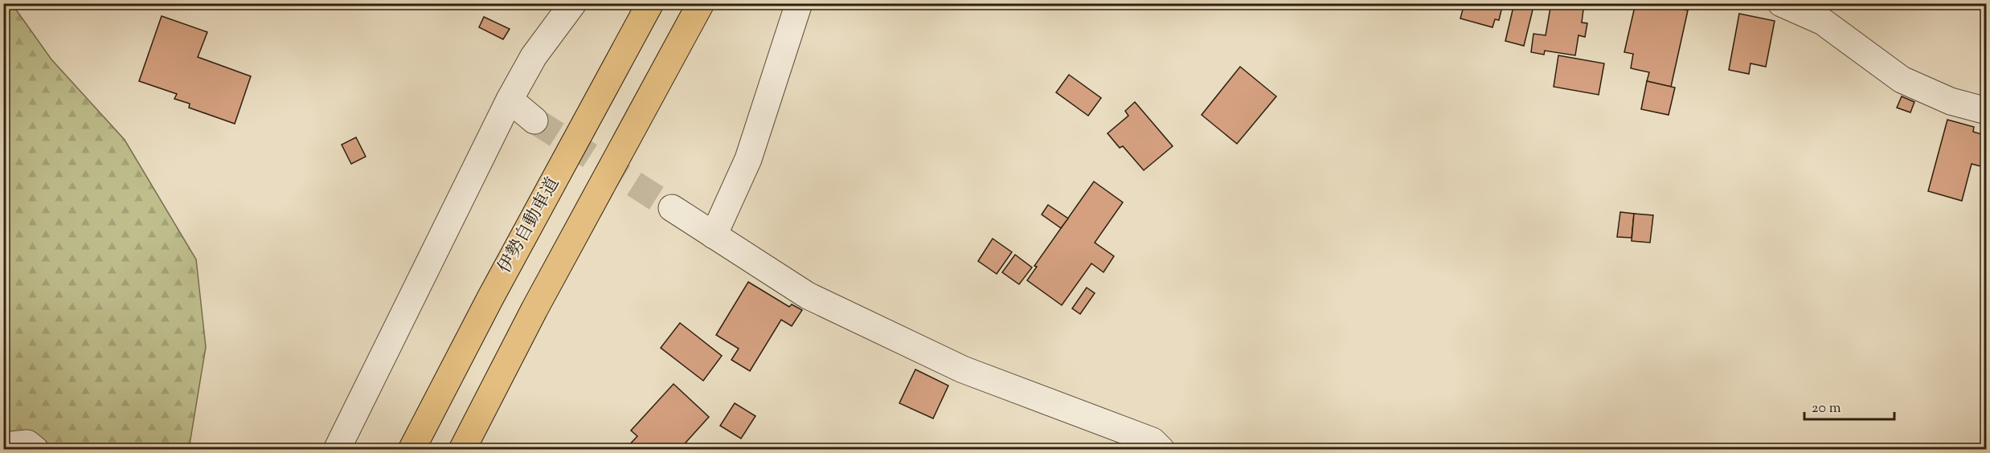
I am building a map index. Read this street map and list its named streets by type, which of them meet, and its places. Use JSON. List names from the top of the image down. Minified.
{"streets":{"highway":["伊勢自動車道"]},"scale_bar":"20 m"}
